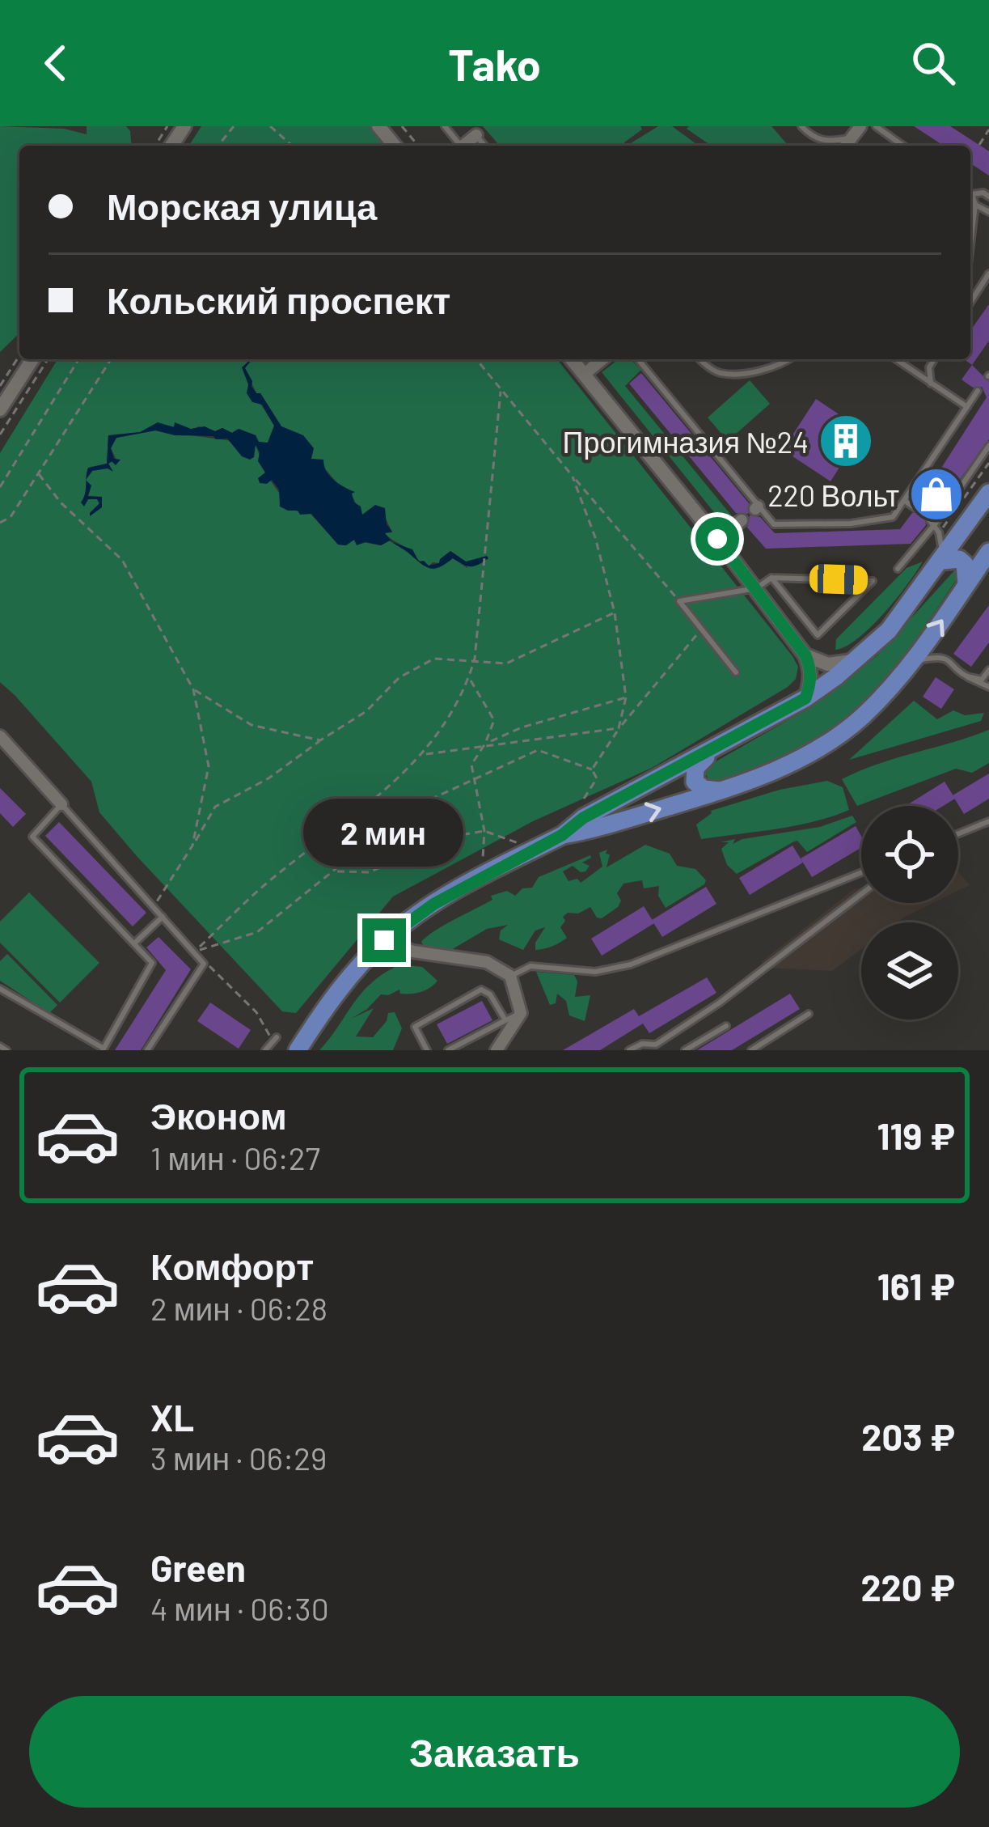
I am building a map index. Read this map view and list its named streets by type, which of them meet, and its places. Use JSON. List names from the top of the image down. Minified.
{"places":{"building":["Прогимназия №24"],"shop":["220 Вольт"]},"page":{"header":"Tako","banner":["Морская улица","Кольский проспект"],"bubble":"2 мин","list":[{"name":"Эконом","note":"1 мин · 06:27","value":"119 ₽"},{"name":"Комфорт","note":"2 мин · 06:28","value":"161 ₽"},{"name":"XL","note":"3 мин · 06:29","value":"203 ₽"},{"name":"Green","note":"4 мин · 06:30","value":"220 ₽"}],"buttons":"Заказать"}}
